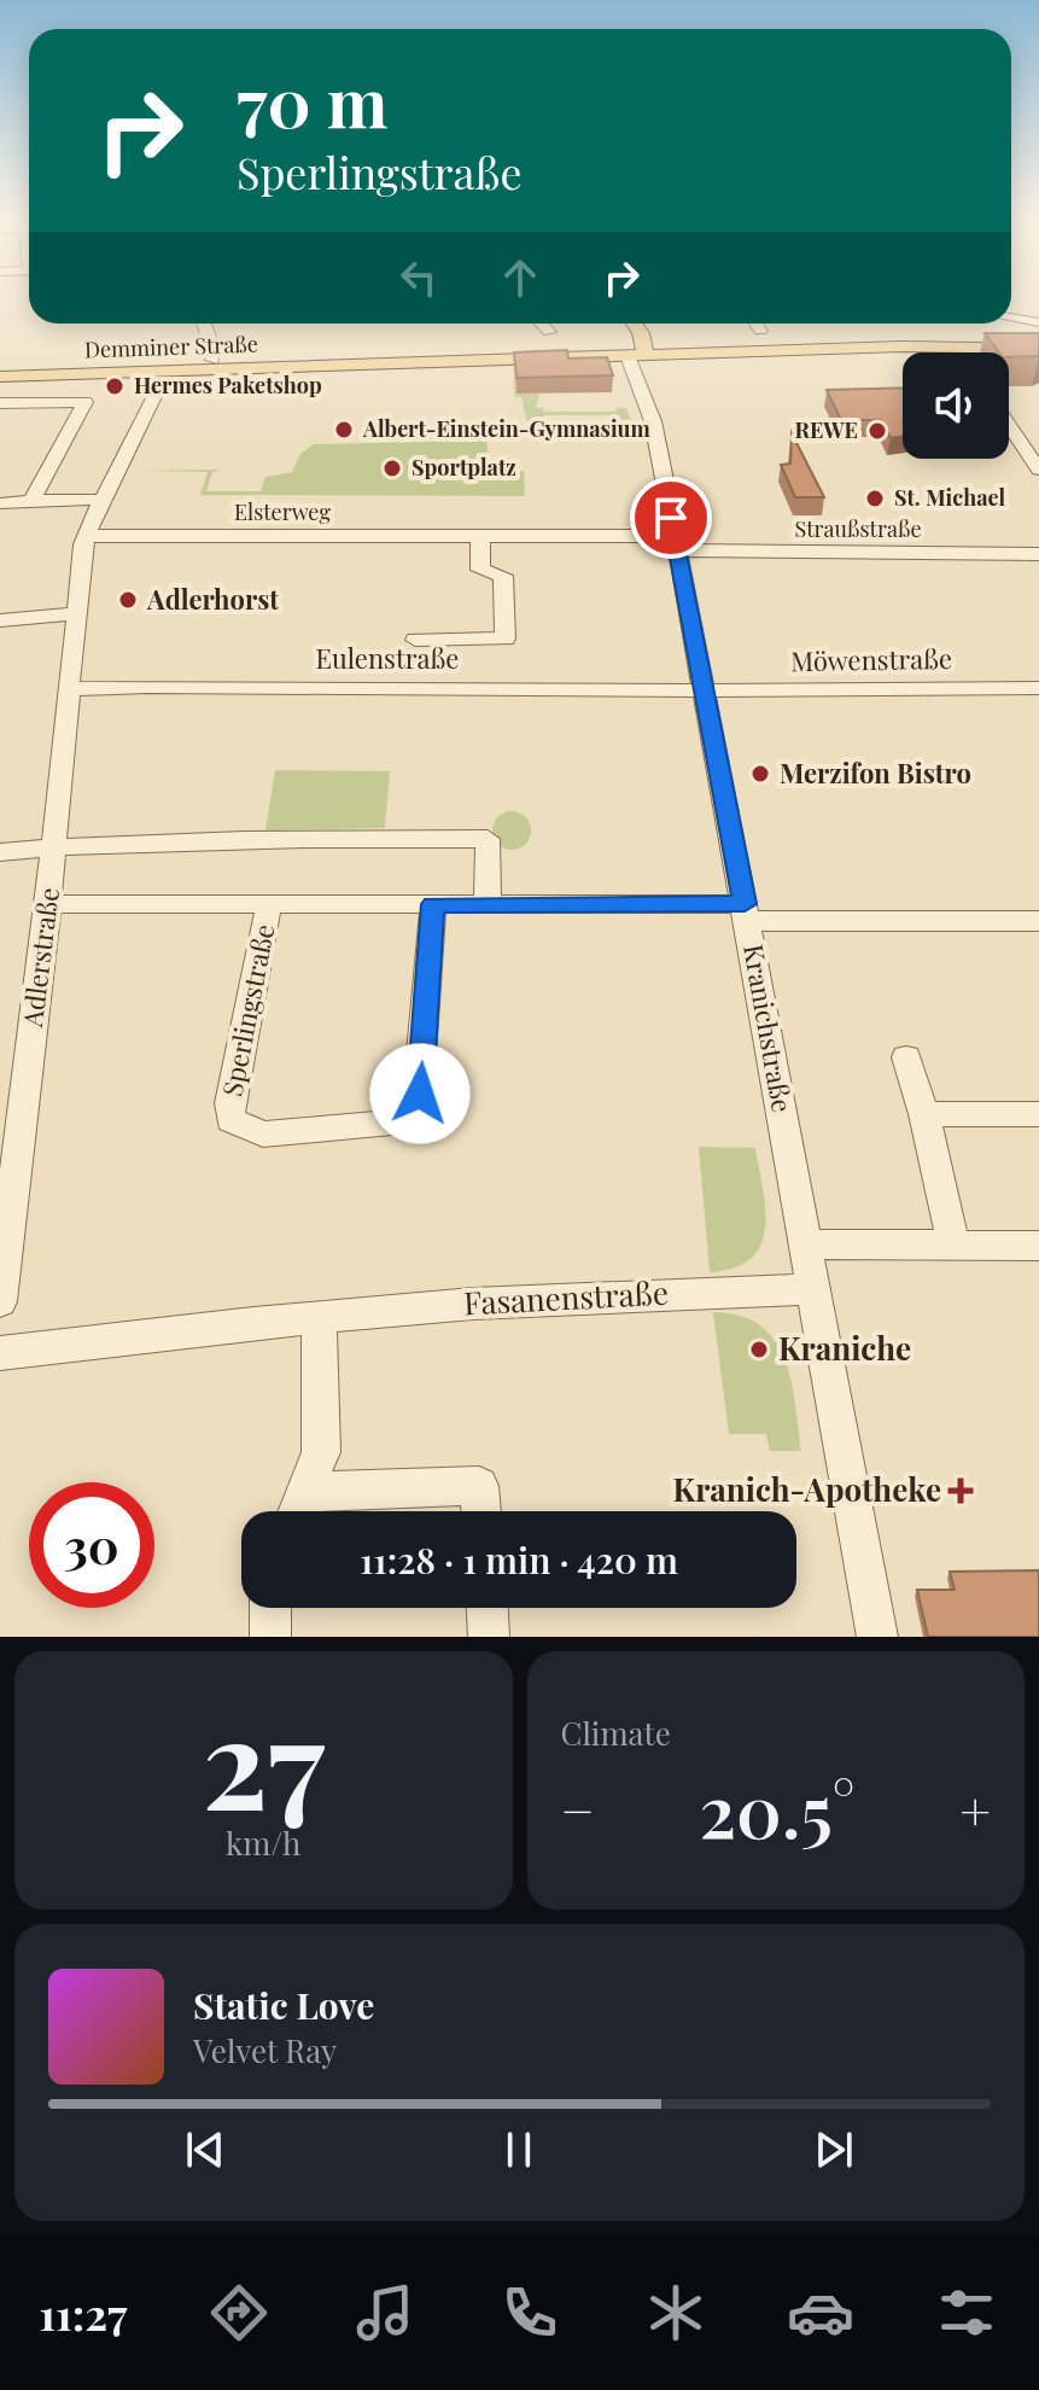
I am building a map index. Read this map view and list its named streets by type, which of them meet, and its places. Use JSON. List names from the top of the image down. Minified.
{"streets":{"main road":["Demminer Straße"],"street":["Elsterweg","Straußstraße","Eulenstraße","Möwenstraße","Adlerstraße","Sperlingstraße","Kranichstraße","Fasanenstraße"]},"crossings":[["Demminer Straße","Kranichstraße"],["Elsterweg","Straußstraße"],["Elsterweg","Adlerstraße"],["Elsterweg","Kranichstraße"],["Straußstraße","Kranichstraße"],["Eulenstraße","Möwenstraße"],["Eulenstraße","Adlerstraße"],["Eulenstraße","Kranichstraße"],["Möwenstraße","Kranichstraße"],["Adlerstraße","Sperlingstraße"],["Sperlingstraße","Kranichstraße"],["Kranichstraße","Fasanenstraße"]],"places":{"other":["Hermes Paketshop","Albert-Einstein-Gymnasium","REWE","Sportplatz","St. Michael","Adlerhorst","Merzifon Bistro","Kraniche"],"health":["Kranich-Apotheke"]},"page":{"turn":["70 m","Sperlingstraße"],"limit":"30","trip":"11:28 · 1 min · 420 m","tile":[["27","km/h"],"Climate"],"heat":["−","20.5°","+"],"song":["Static Love","Velvet Ray"],"tabs":"11:27"}}
